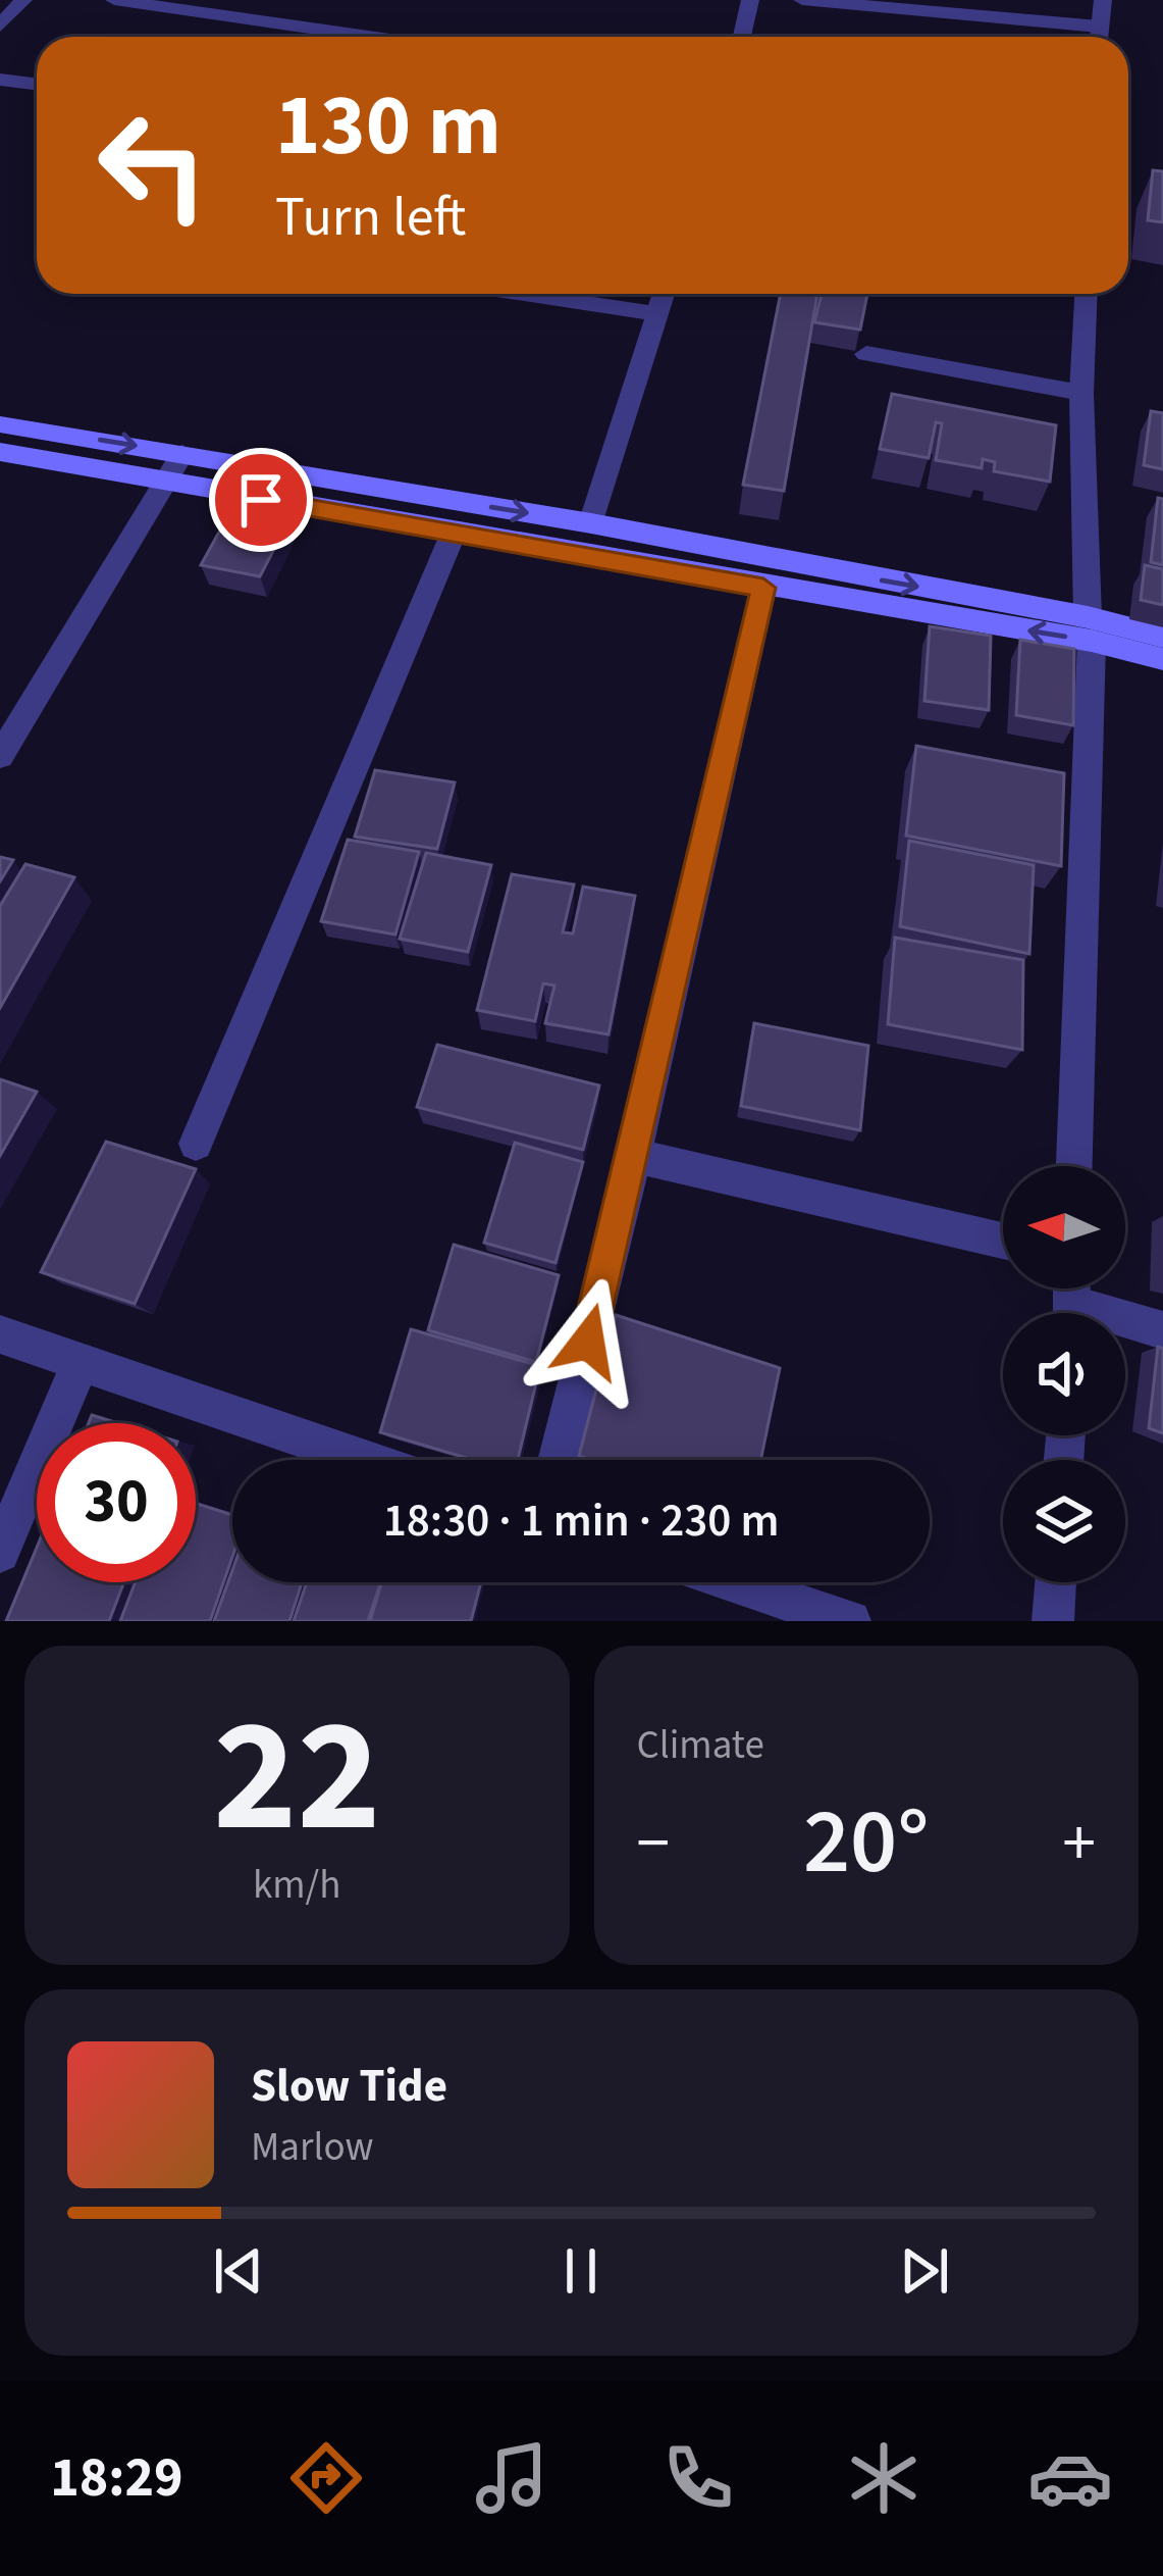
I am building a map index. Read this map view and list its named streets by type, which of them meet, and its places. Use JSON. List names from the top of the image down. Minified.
{"north":"left","page":{"turn":["130 m","Turn left"],"limit":"30","trip":"18:30 · 1 min · 230 m","tile":[["22","km/h"],"Climate"],"heat":["−","20°","+"],"song":["Slow Tide","Marlow"],"tabs":"18:29"}}
